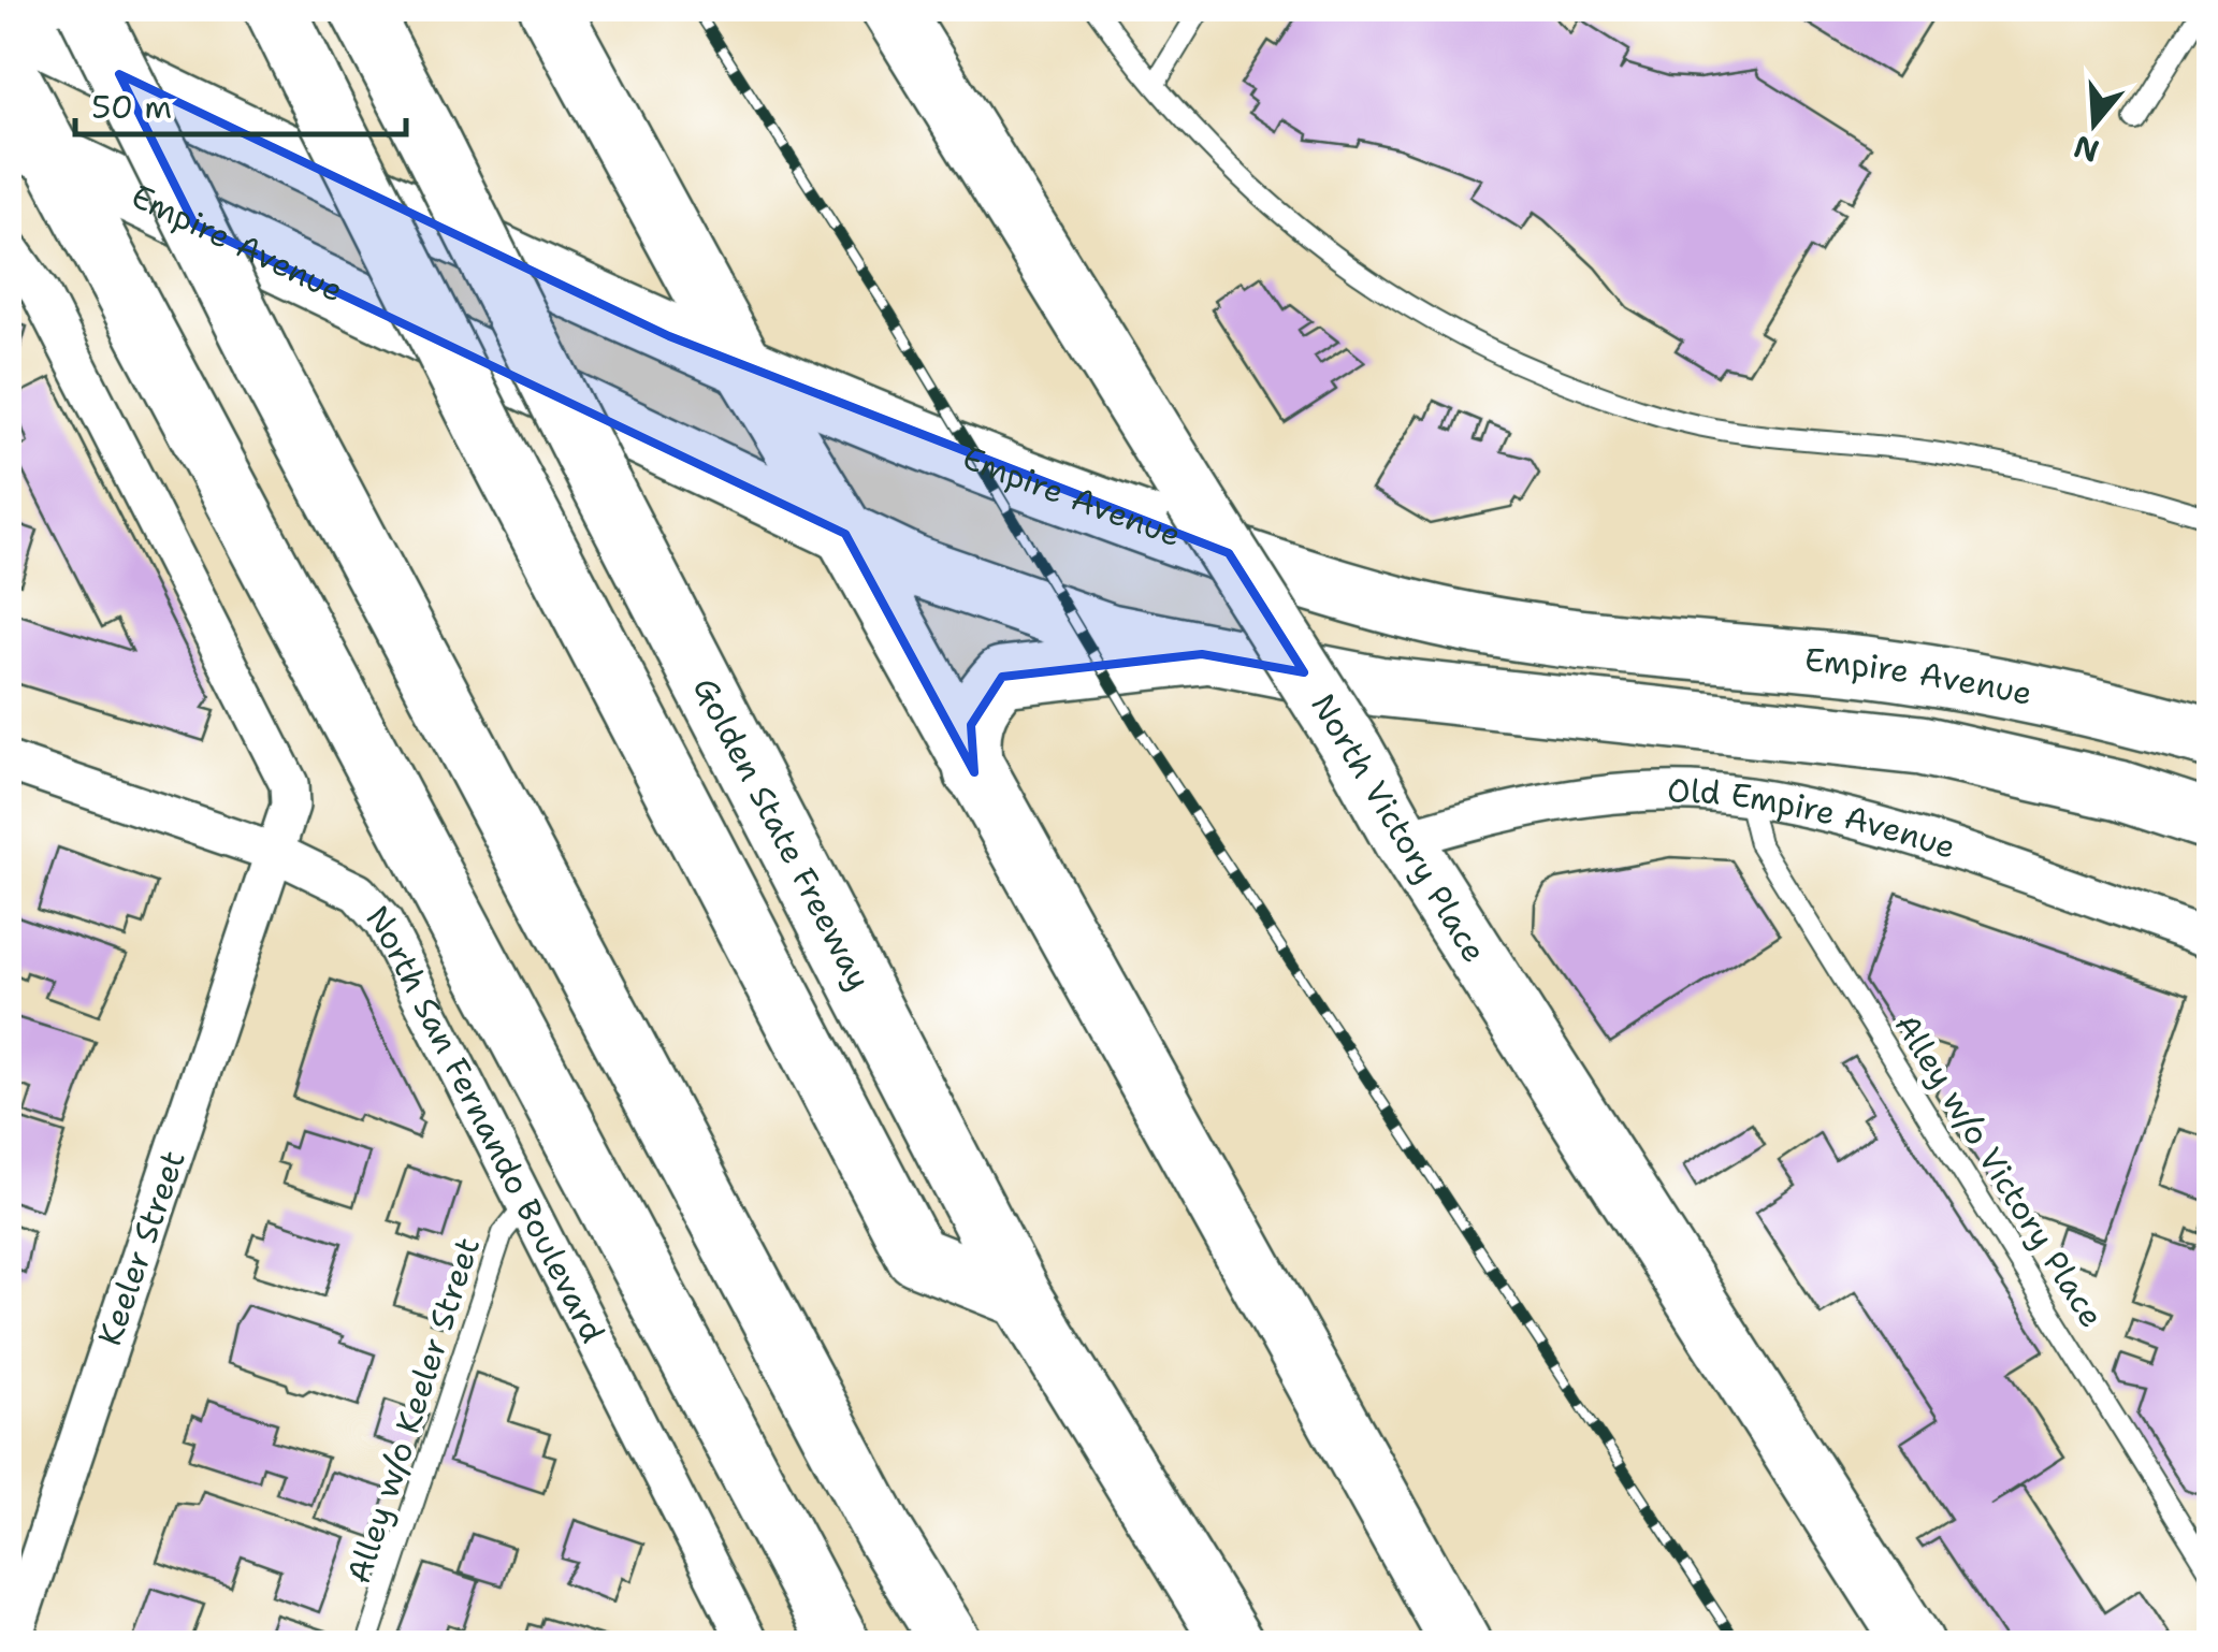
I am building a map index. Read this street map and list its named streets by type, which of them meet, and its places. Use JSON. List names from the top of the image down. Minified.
{"streets":{"main road":["Empire Avenue","North Victory Place","Golden State Freeway"],"street":["Old Empire Avenue","North San Fernando Boulevard","Keeler Street"],"lane":["Alley w/o Victory Place","Alley w/o Keeler Street"]},"crossings":[["Old Empire Avenue","North Victory Place"],["Old Empire Avenue","Alley w/o Victory Place"],["North San Fernando Boulevard","Keeler Street"],["North San Fernando Boulevard","Alley w/o Keeler Street"]],"scale_bar":"50 m","north":"bottom"}
